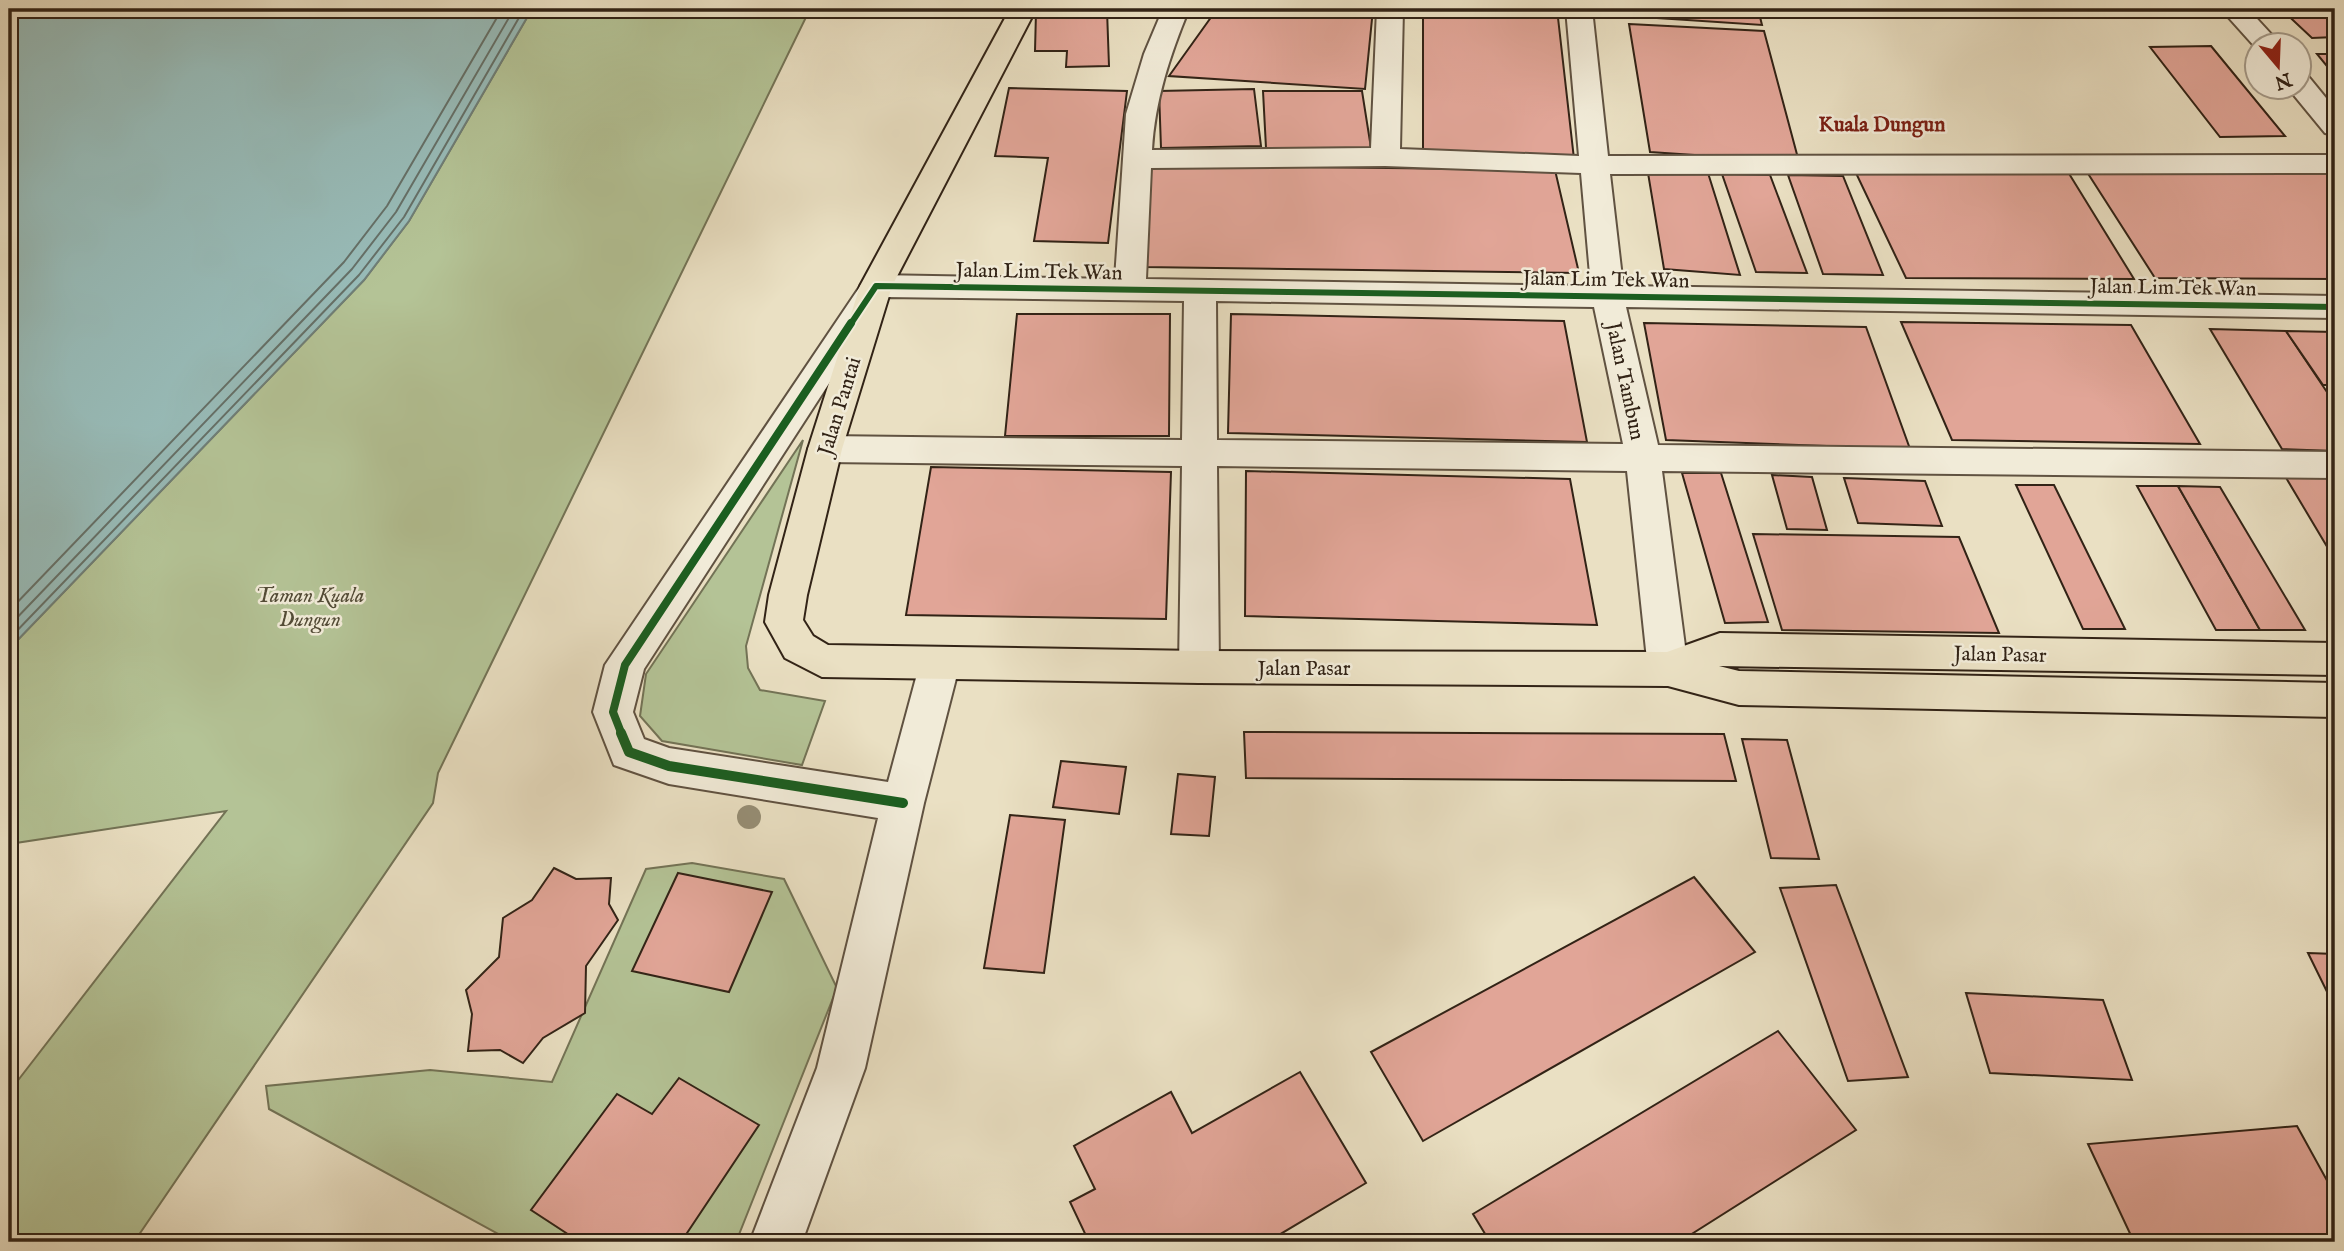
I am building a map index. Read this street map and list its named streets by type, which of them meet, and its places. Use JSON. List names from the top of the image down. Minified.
{"streets":{"main road":["Jalan Pantai","Jalan Pasar"],"street":["Jalan Lim Tek Wan","Jalan Tambun"]},"crossings":[["Jalan Lim Tek Wan","Jalan Tambun"],["Jalan Lim Tek Wan","Jalan Pantai"],["Jalan Tambun","Jalan Pasar"],["Jalan Pantai","Jalan Pasar"]],"districts":["Kuala Dungun"],"parks":["Taman Kuala Dungun"],"north":"bottom"}
